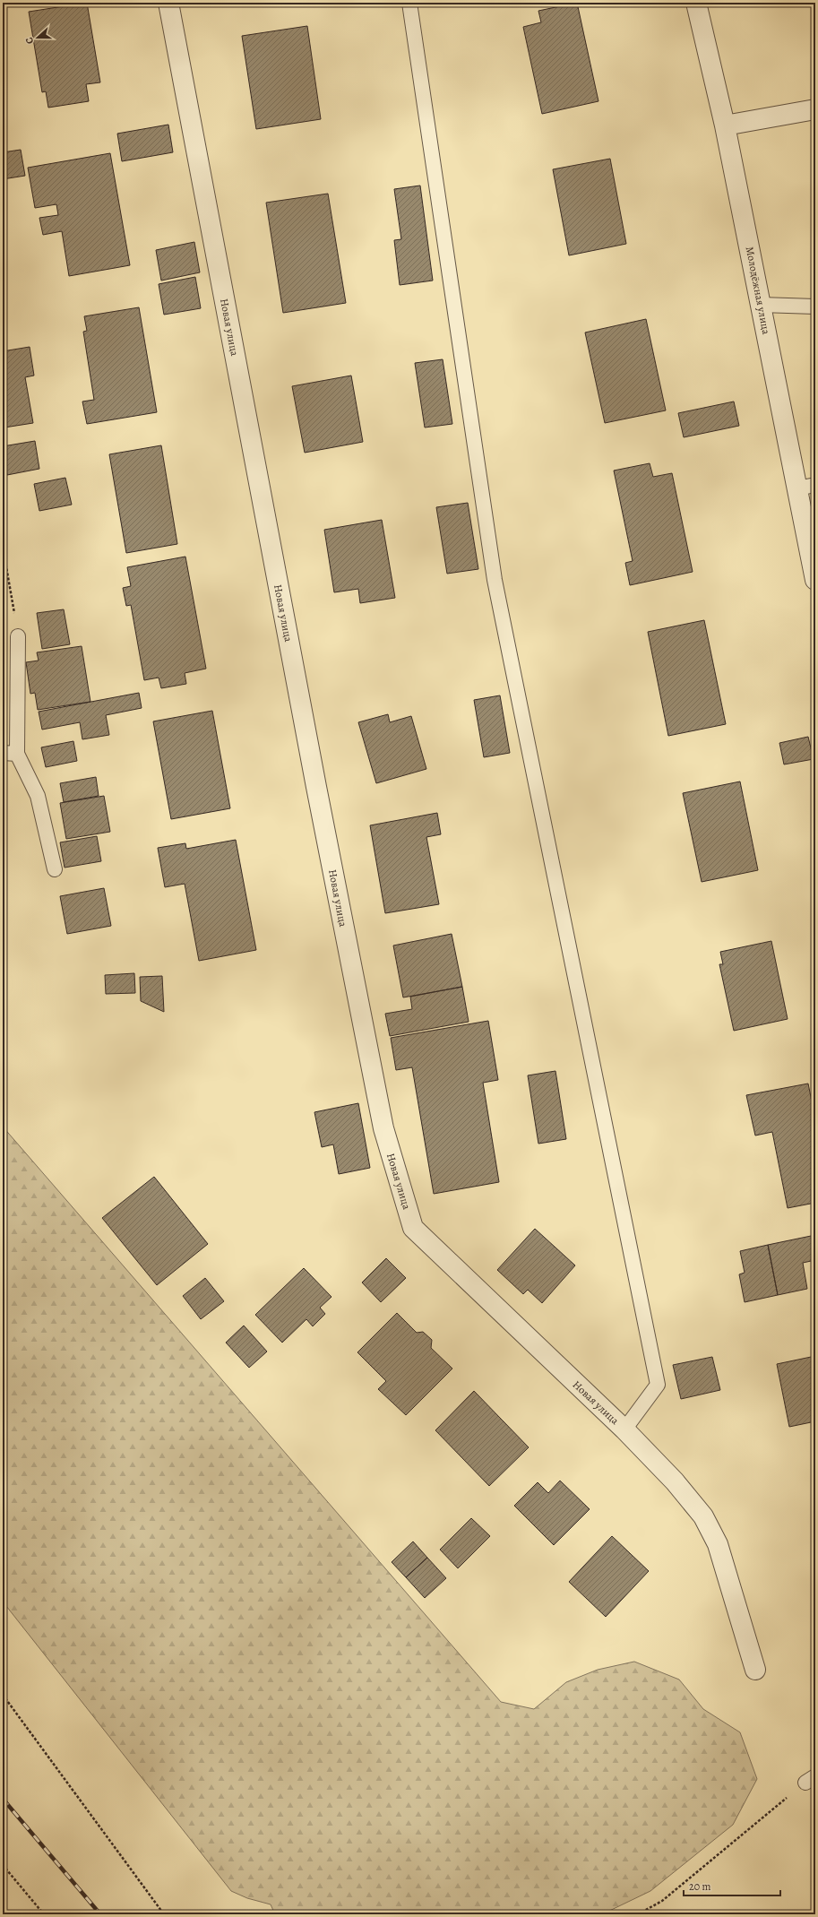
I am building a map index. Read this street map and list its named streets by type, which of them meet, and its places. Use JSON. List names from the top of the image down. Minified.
{"streets":{"street":["Молодёжная улица","Новая улица"]},"scale_bar":"20 m","north":"left"}
